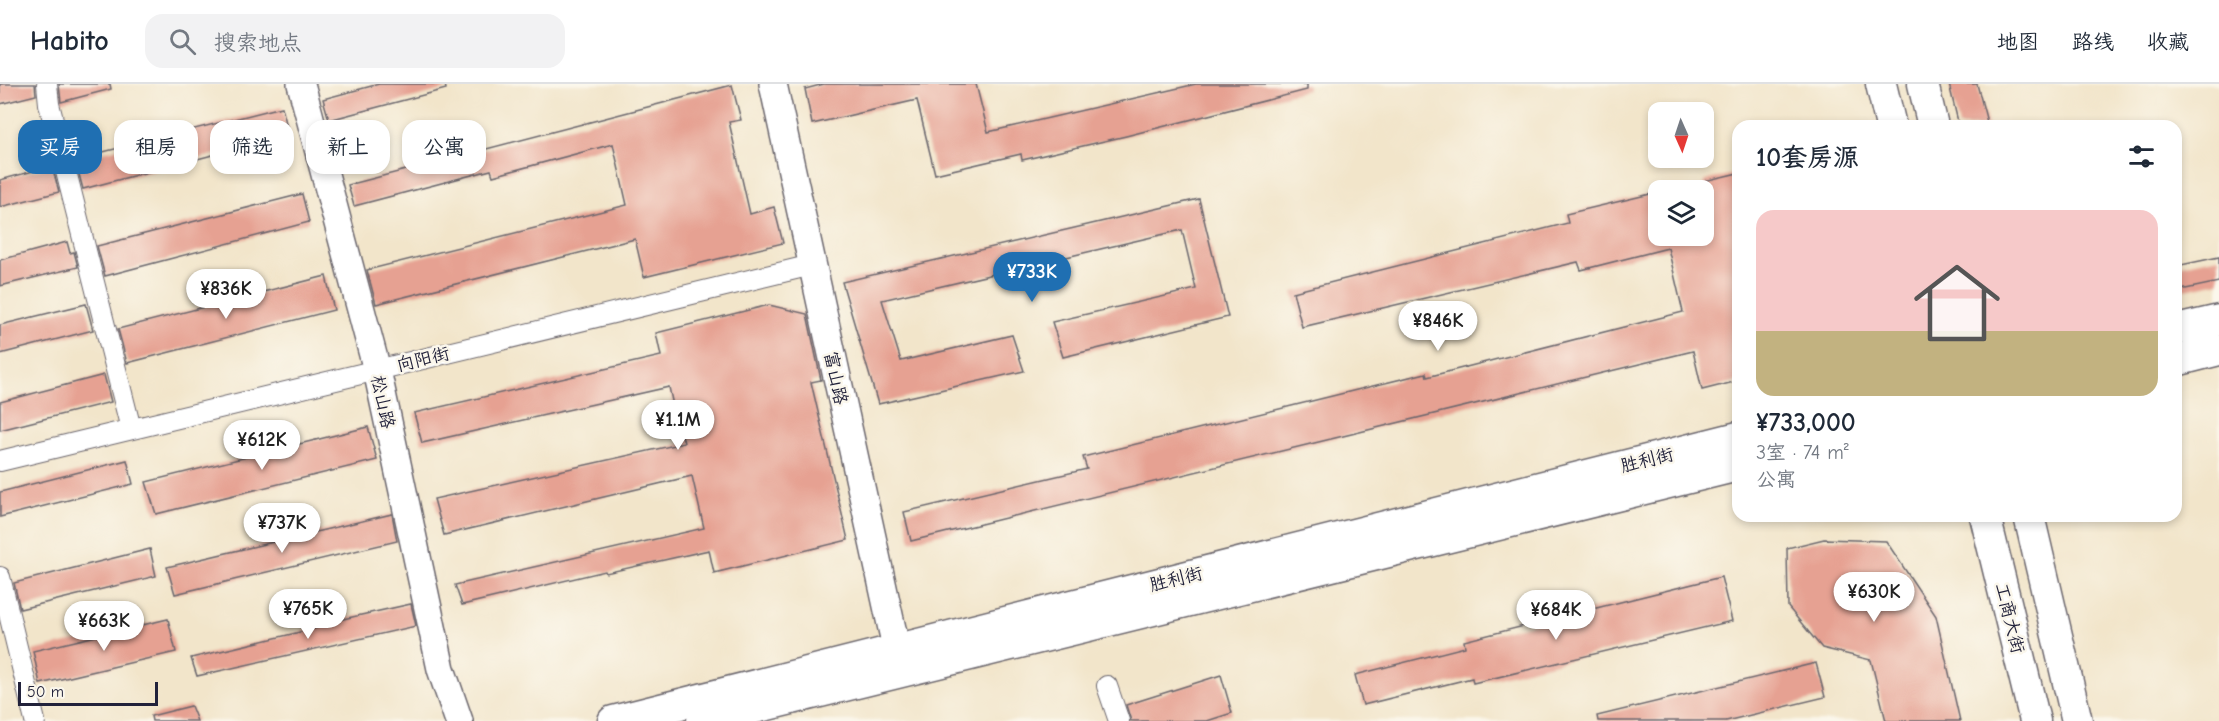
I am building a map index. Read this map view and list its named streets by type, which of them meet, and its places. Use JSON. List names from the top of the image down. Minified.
{"streets":{"main road":["胜利街","工商大街"],"street":["向阳街","富山路","松山路"]},"crossings":[["向阳街","富山路"],["向阳街","松山路"],["富山路","胜利街"]],"scale_bar":"50 m","north":"bottom","page":{"header":"Habito","search":"搜索地点","nav":["地图","路线","收藏"],"chip":["买房","租房","筛选","新上","公寓"],"heading":"10套房源","list":[{"name":"¥733,000","note":"3室 · 74 m² · 公寓"}],"price":["¥733K","¥836K","¥846K","¥1.1M","¥612K","¥737K","¥630K","¥765K","¥684K","¥663K"],"scale":"50 m"}}
